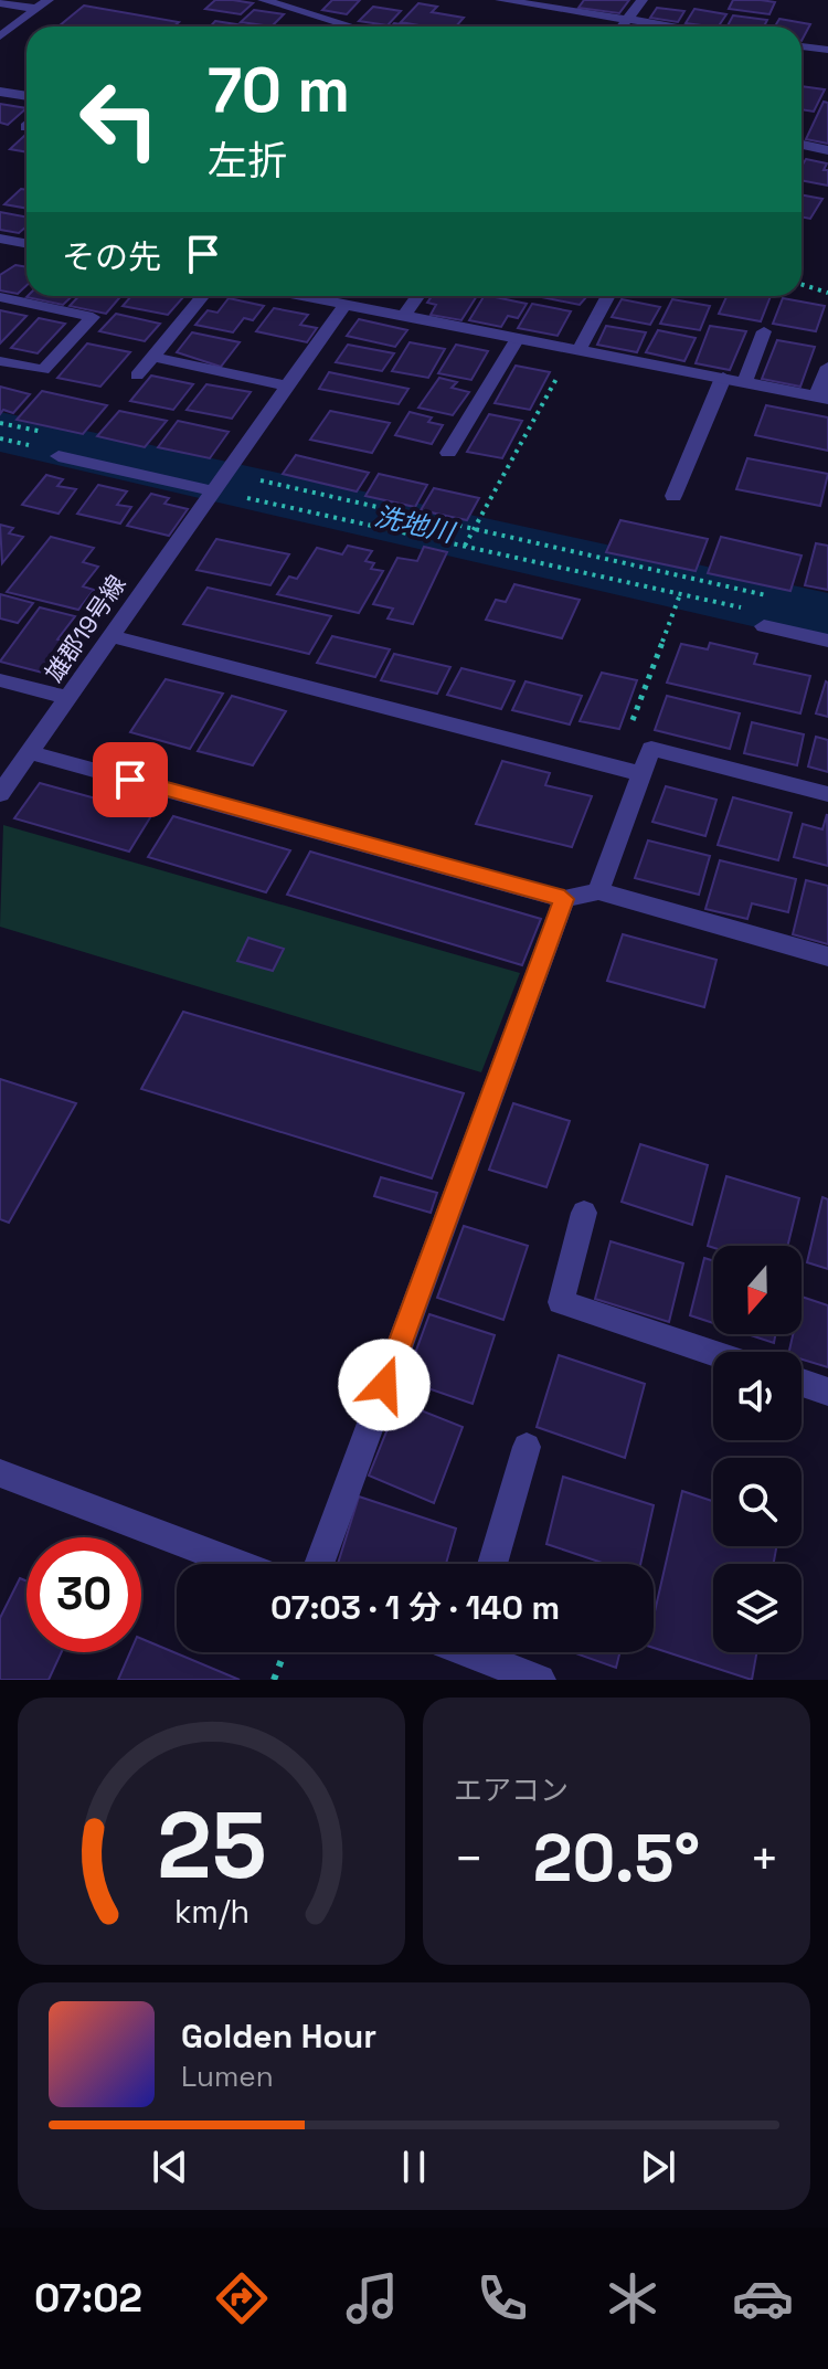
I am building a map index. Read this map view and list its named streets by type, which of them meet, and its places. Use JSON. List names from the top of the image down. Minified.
{"streets":{"street":["雄郡19号線"]},"water":["洗地川"],"north":"bottom","page":{"turn":["70 m","左折"],"then":"その先","limit":"30","trip":"07:03 · 1 分 · 140 m","tile":"エアコン","heat":["−","20.5°","+"],"song":["Golden Hour","Lumen"],"tabs":"07:02","gauge":["25","km/h"]}}
